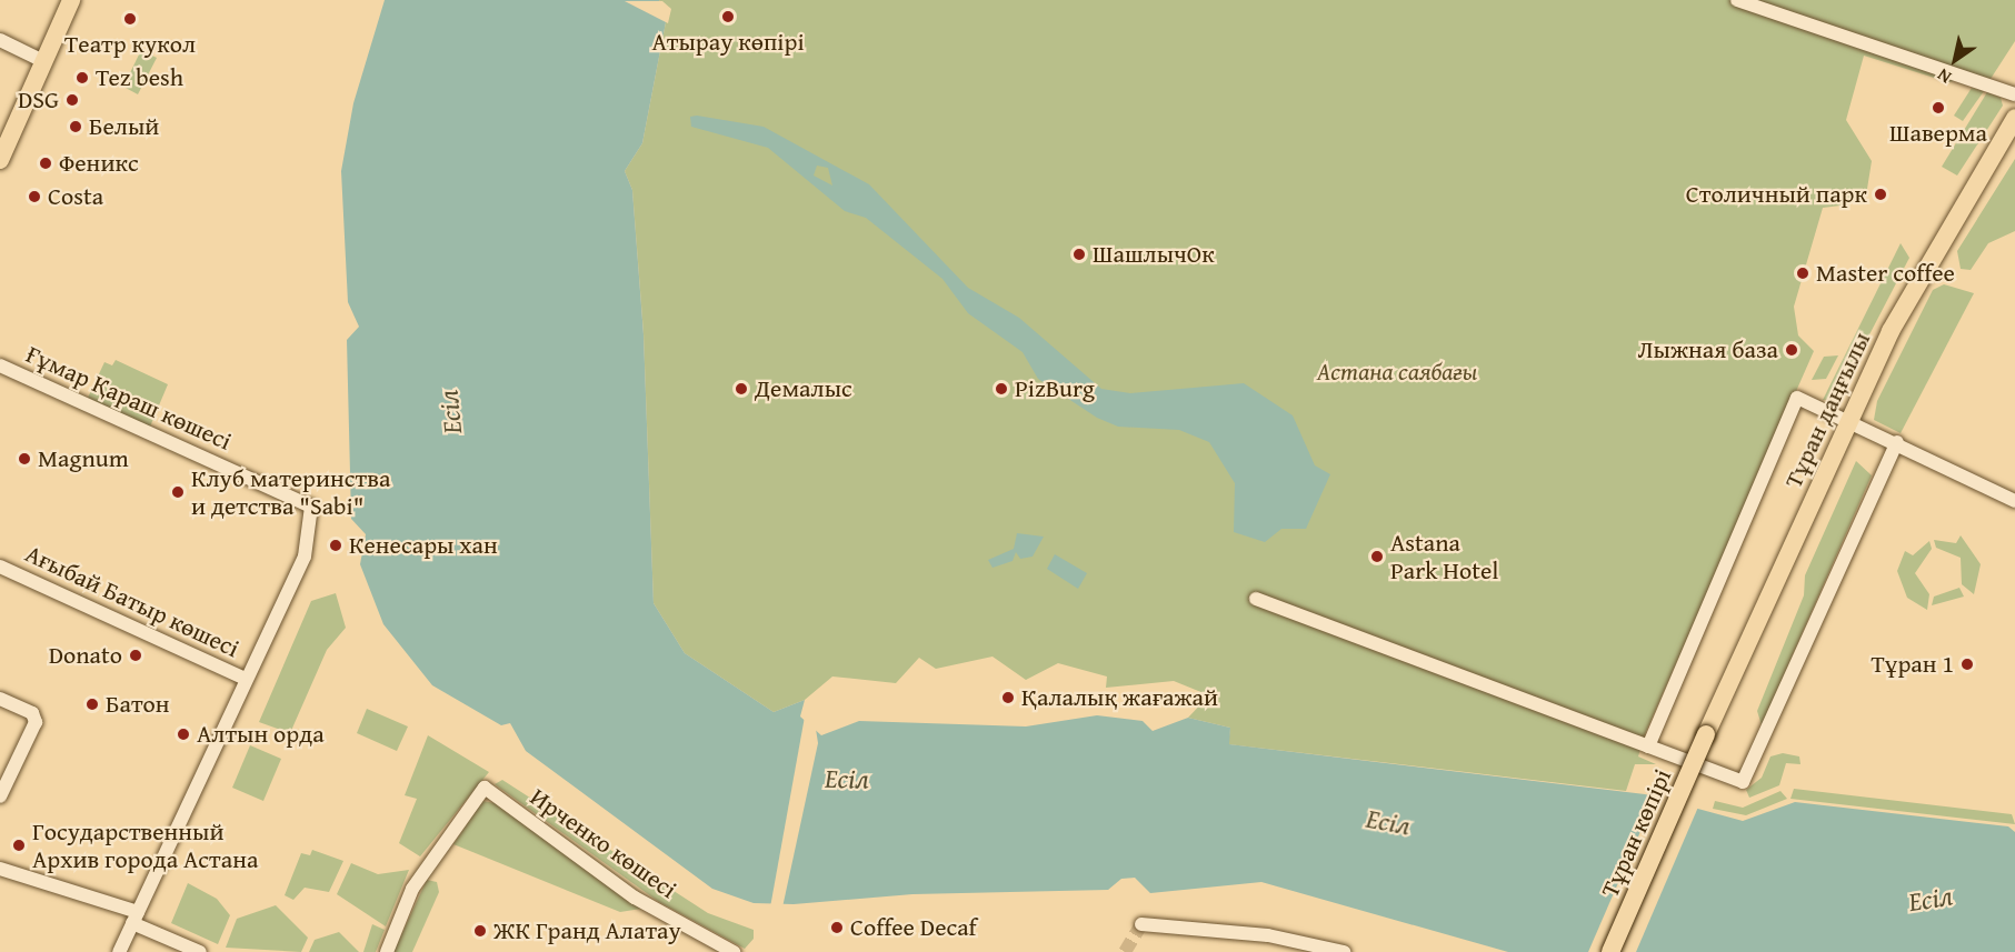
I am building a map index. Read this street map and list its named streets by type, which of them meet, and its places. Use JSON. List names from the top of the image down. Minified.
{"streets":{"main road":["Тұран даңғылы","Тұран көпірі"],"street":["Ғұмар Қараш көшесі","Ағыбай Батыр көшесі","Ирченко көшесі"]},"crossings":[["Ғұмар Қараш көшесі","Ағыбай Батыр көшесі"],["Тұран даңғылы","Тұран көпірі"]],"water":["Есіл"],"parks":["Астана саябағы"],"places":["Атырау көпірі","Театр кукол","Tez besh","DSG","Шаверма","Белый","Феникс","Столичный парк","Costa","ШашлычОк","Master coffee","Лыжная база","Демалыс","PizBurg","Magnum","Клуб материнства и детства \"Sabi\"","Кенесары хан","Astana Park Hotel","Donato","Тұран 1","Қалалық жағажай","Батон","Алтын орда","Государственный Архив города Астана","Coffee Decaf","ЖК Гранд Алатау"],"north":"bottom left"}
